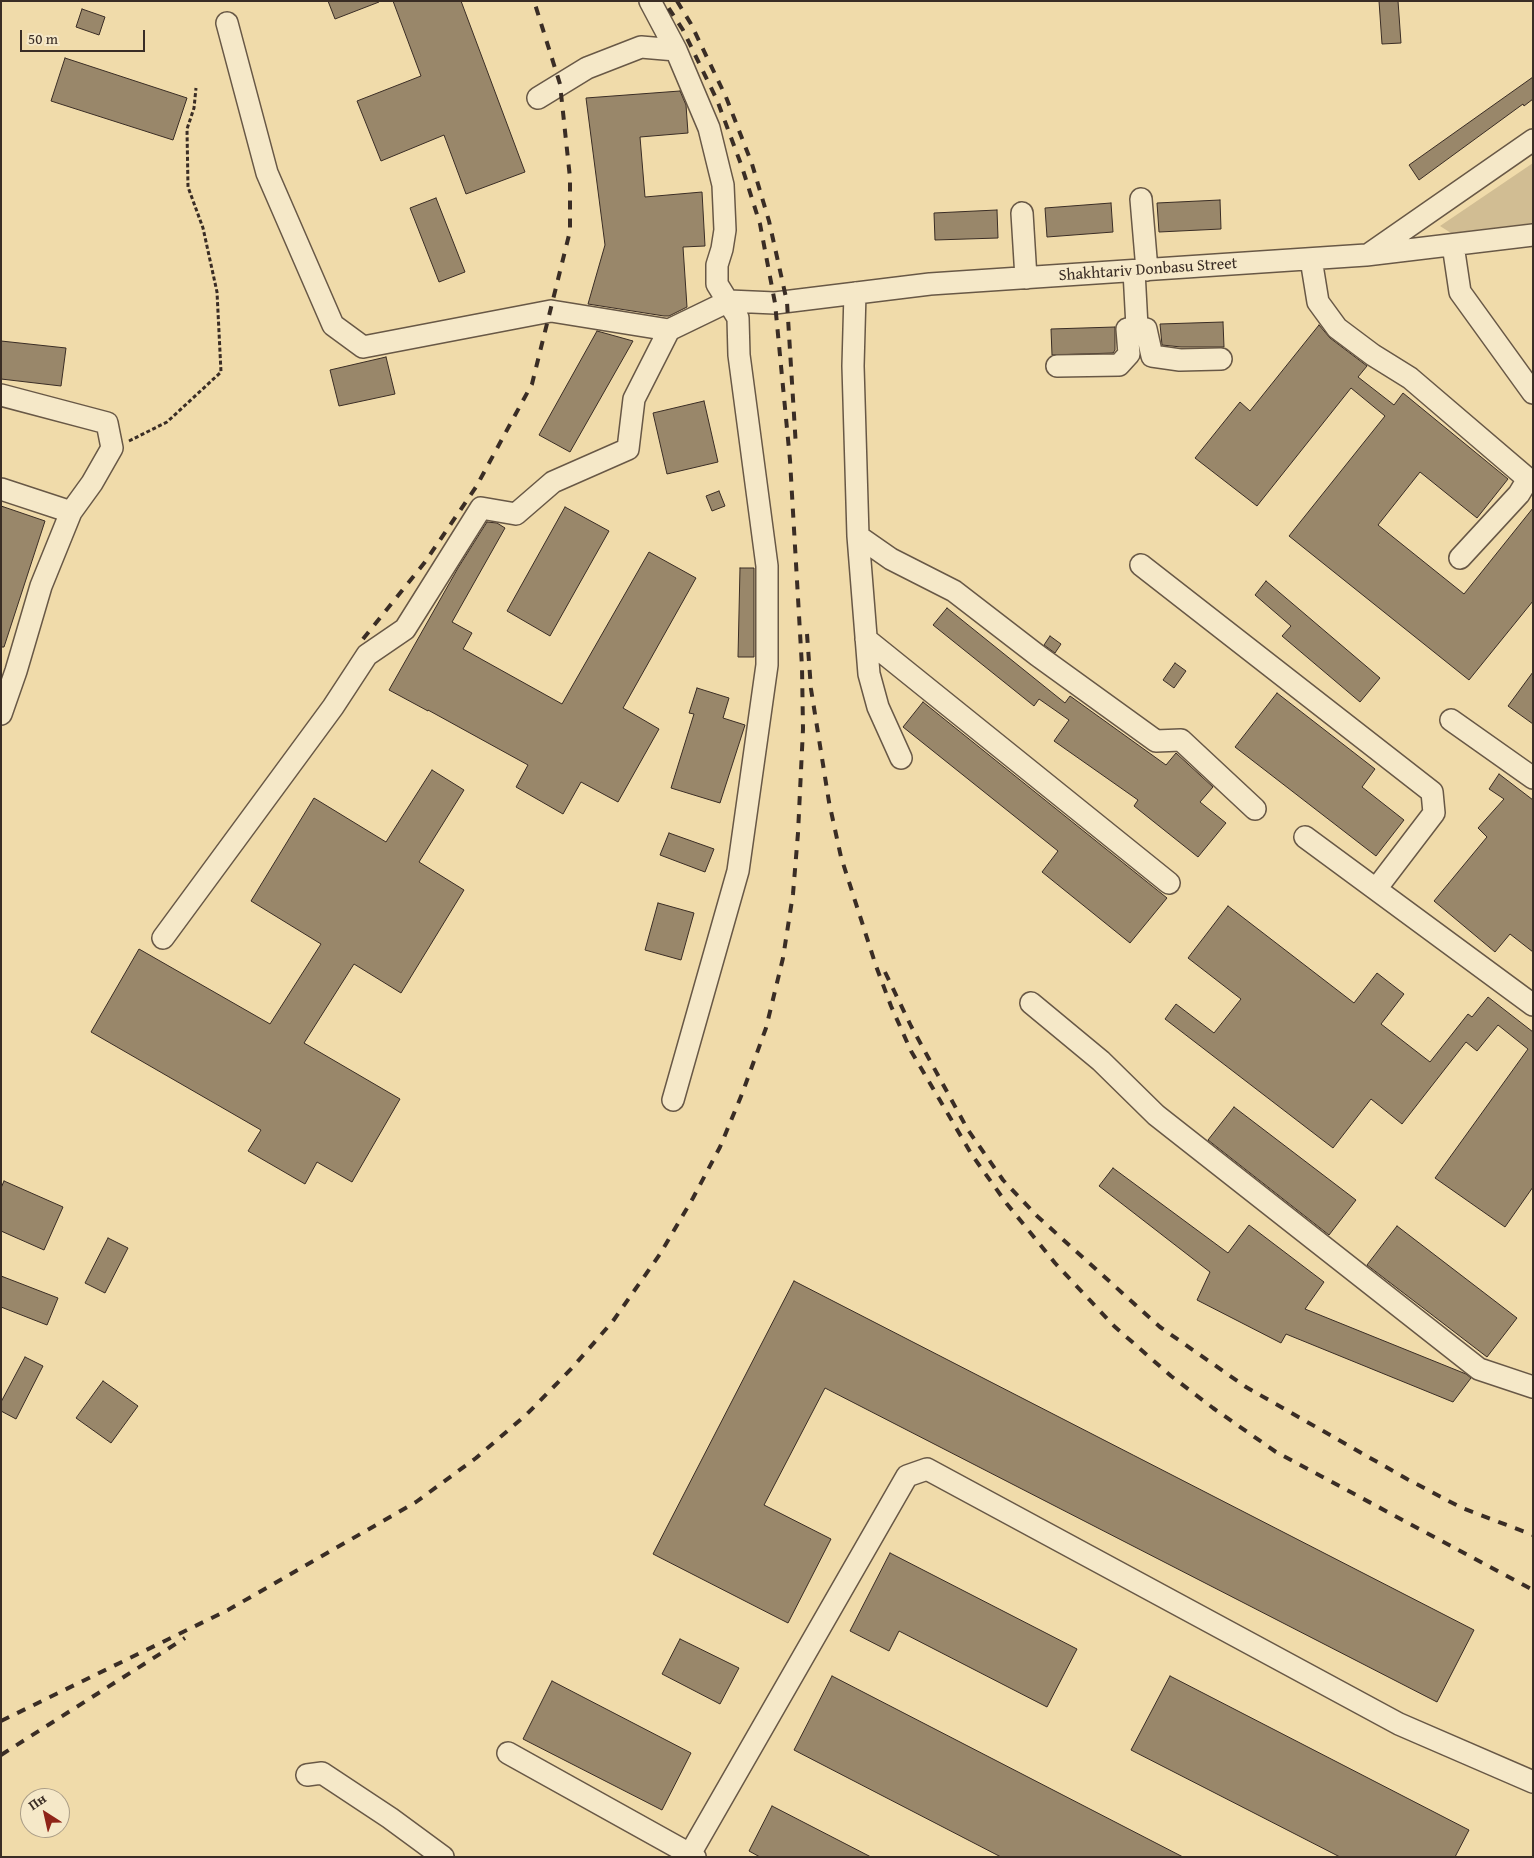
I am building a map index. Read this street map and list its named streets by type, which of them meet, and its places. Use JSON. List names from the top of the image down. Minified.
{"streets":{"street":["Shakhtariv Donbasu Street"]},"scale_bar":"50 m","north":"top left"}
